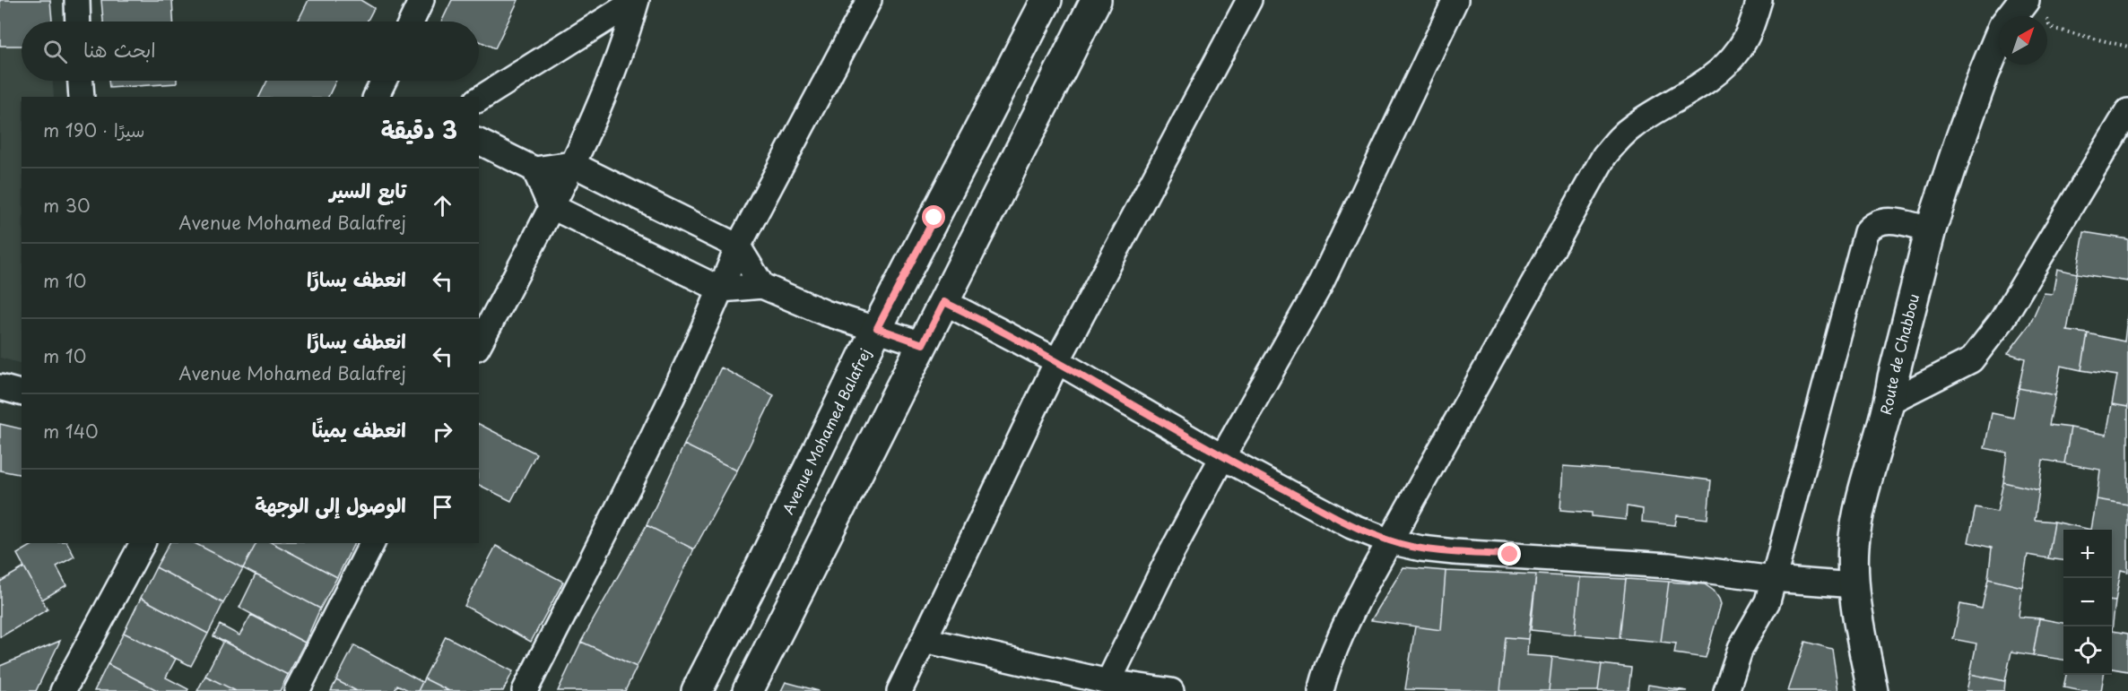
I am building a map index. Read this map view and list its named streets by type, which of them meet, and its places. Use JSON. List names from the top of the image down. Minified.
{"streets":{"street":["Route de Chabbou","Avenue Mohamed Balafrej"]},"north":"top right","page":{"search":"ابحث هنا","heading":["3 دقيقة","سيرًا · 190 m"],"list":[["تابع السير","Avenue Mohamed Balafrej","30 m"],["انعطف يسارًا","10 m"],["انعطف يسارًا","Avenue Mohamed Balafrej","10 m"],["انعطف يمينًا","140 m"],"الوصول إلى الوجهة"],"map_buttons":["+","−"]}}
